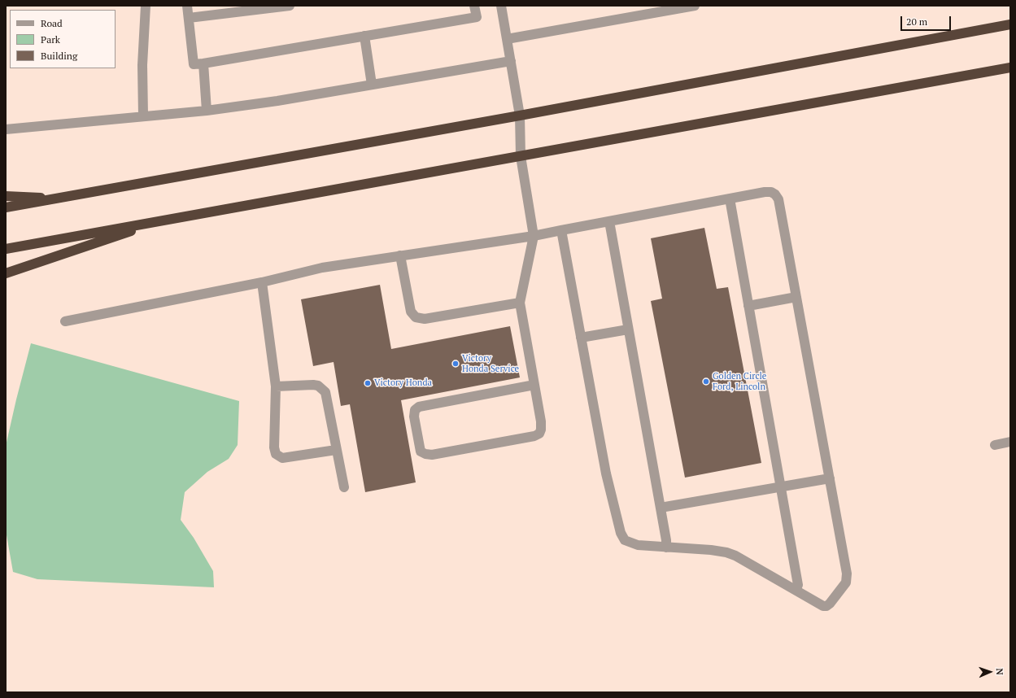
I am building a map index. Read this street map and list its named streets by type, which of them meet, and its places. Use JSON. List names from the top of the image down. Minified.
{"places":["Victory Honda Service","Golden Circle Ford, Lincoln","Victory Honda"],"legend":["Road","Park","Building"],"scale_bar":"20 m","north":"right"}
